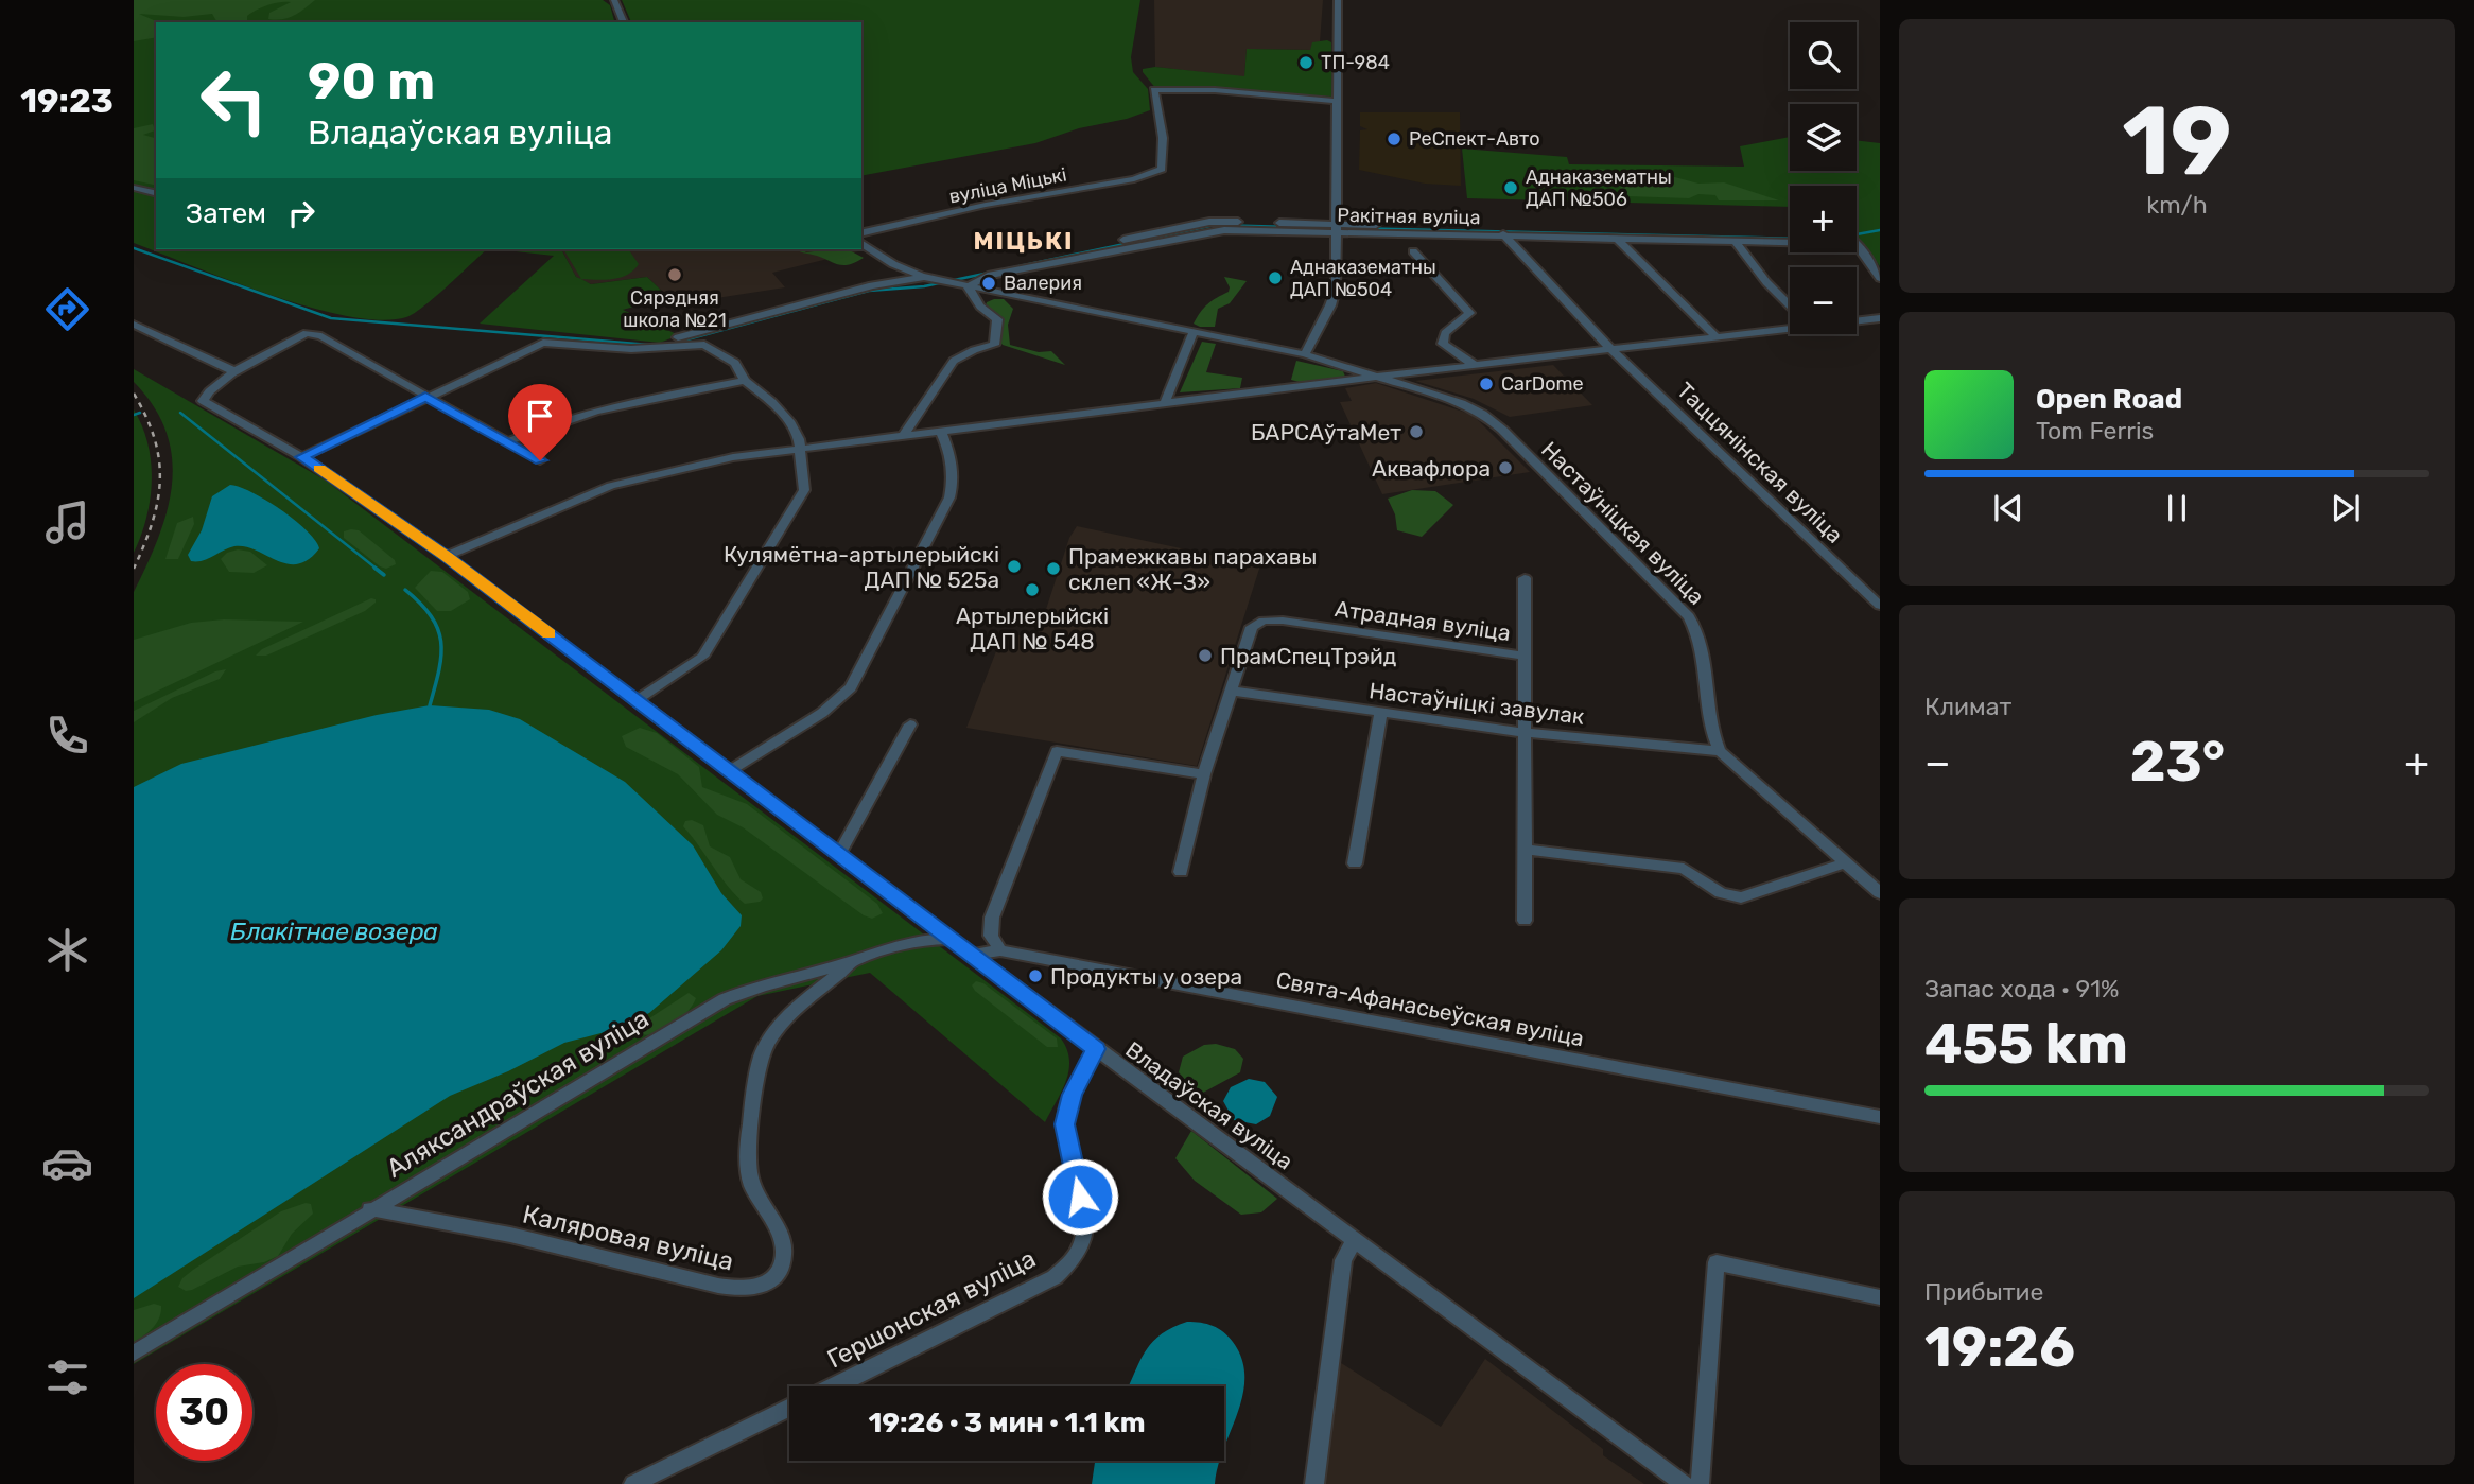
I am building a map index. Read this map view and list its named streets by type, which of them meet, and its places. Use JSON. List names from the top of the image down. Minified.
{"streets":{"street":["вуліца Міцькі","Ракітная вуліца","Таццянінская вуліца","Настаўніцкая вуліца","Атрадная вуліца","Настаўніцкі завулак","Свята-Афанасьеўская вуліца","Аляксандраўская вуліца","Владаўская вуліца","Каляровая вуліца","Гершонская вуліца"]},"crossings":[["Ракітная вуліца","Таццянінская вуліца"],["Настаўніцкая вуліца","Настаўніцкі завулак"],["Атрадная вуліца","Настаўніцкі завулак"],["Свята-Афанасьеўская вуліца","Владаўская вуліца"],["Аляксандраўская вуліца","Владаўская вуліца"],["Аляксандраўская вуліца","Каляровая вуліца"],["Владаўская вуліца","Гершонская вуліца"]],"districts":["МІЦЬКІ"],"water":["Блакітнае возера"],"places":["ТП-984","РеСпект-Авто","Аднаказематны ДАП №506","Сярэдняя школа №21","Аднаказематны ДАП №504","Валерия","CarDome","БАРСАўтаМет","Аквафлора","Кулямётна-артылерыйскі ДАП № 525а","Прамежкавы парахавы склеп «Ж-З»","Артылерыйскі ДАП № 548","ПрамСпецТрэйд","Продукты у озера"],"page":{"tabs":"19:23","tile":[["19","km/h"],"Климат",["Запас хода · 91%","455 km"],["Прибытие","19:26"]],"map_buttons":["+","−"],"turn":["90 m","Владаўская вуліца"],"then":"Затем","song":["Open Road","Tom Ferris"],"heat":["−","23°","+"],"limit":"30","trip":"19:26 · 3 мин · 1.1 km"}}
